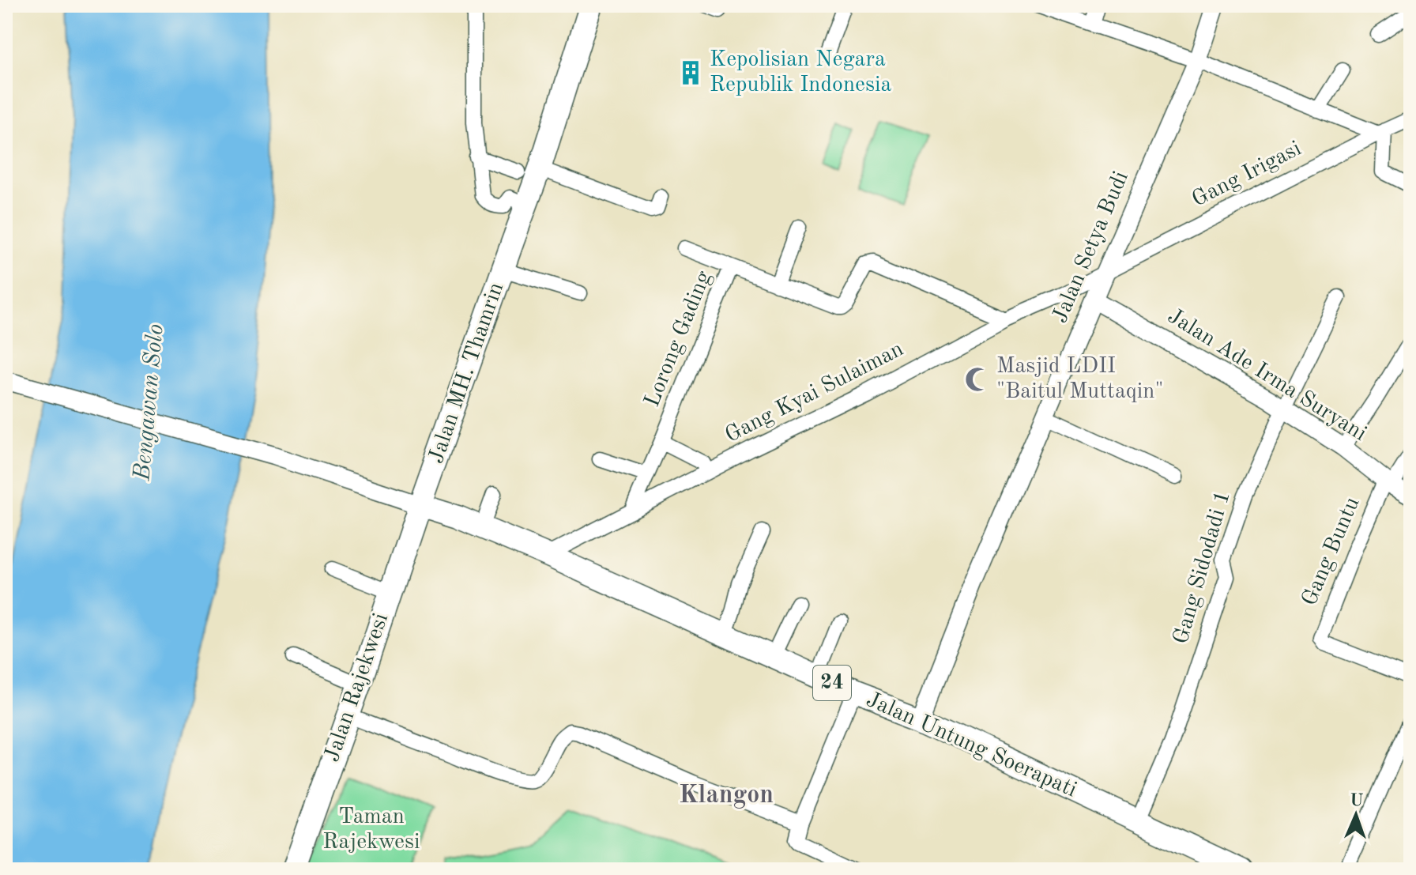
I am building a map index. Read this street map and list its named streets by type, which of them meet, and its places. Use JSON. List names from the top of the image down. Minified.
{"streets":{"main road":["Jalan MH. Thamrin","24","Jalan Rajekwesi","Jalan Untung Soerapati"],"street":["Gang Irigasi","Jalan Setya Budi","Lorong Gading","Jalan Ade Irma Suryani","Gang Kyai Sulaiman","Gang Buntu","Gang Sidodadi 1"]},"crossings":[["Gang Irigasi","Jalan Setya Budi"],["Gang Irigasi","Gang Kyai Sulaiman"],["Jalan Setya Budi","Jalan Ade Irma Suryani"],["Jalan Setya Budi","Gang Kyai Sulaiman"],["Jalan Setya Budi","Jalan Untung Soerapati"],["Lorong Gading","Gang Kyai Sulaiman"],["Jalan MH. Thamrin","Jalan Rajekwesi"],["Jalan MH. Thamrin","Jalan Untung Soerapati"],["Jalan Ade Irma Suryani","Gang Buntu"],["Jalan Ade Irma Suryani","Gang Sidodadi 1"],["Gang Kyai Sulaiman","Jalan Untung Soerapati"],["Gang Sidodadi 1","Jalan Untung Soerapati"],["Jalan Rajekwesi","Jalan Untung Soerapati"]],"districts":["Klangon"],"water":["Bengawan Solo"],"parks":["Taman Rajekwesi"],"places":{"building":["Kepolisian Negara Republik Indonesia"],"mosque":["Masjid LDII \"Baitul Muttaqin\""]},"north":"top"}
